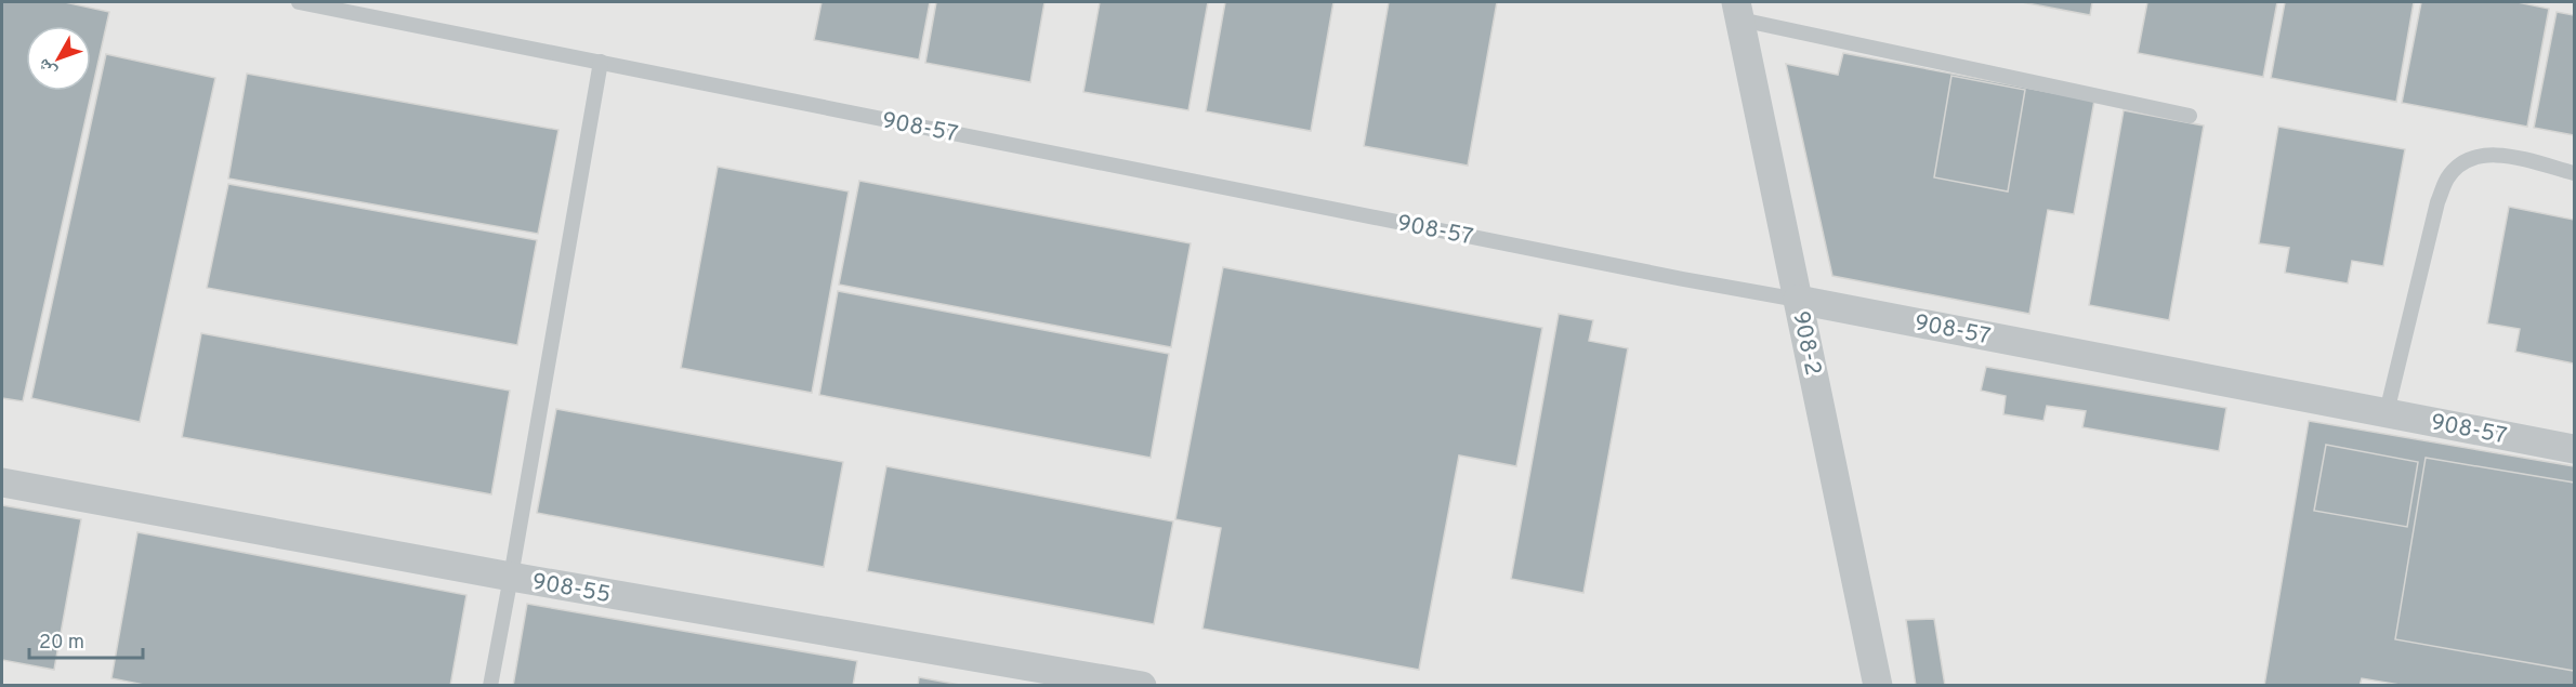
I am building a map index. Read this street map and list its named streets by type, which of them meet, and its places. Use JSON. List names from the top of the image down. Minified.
{"streets":{"street":["908-57","908-2","908-55"]},"crossings":[["908-57","908-2"]],"scale_bar":"20 m","north":"bottom left"}
